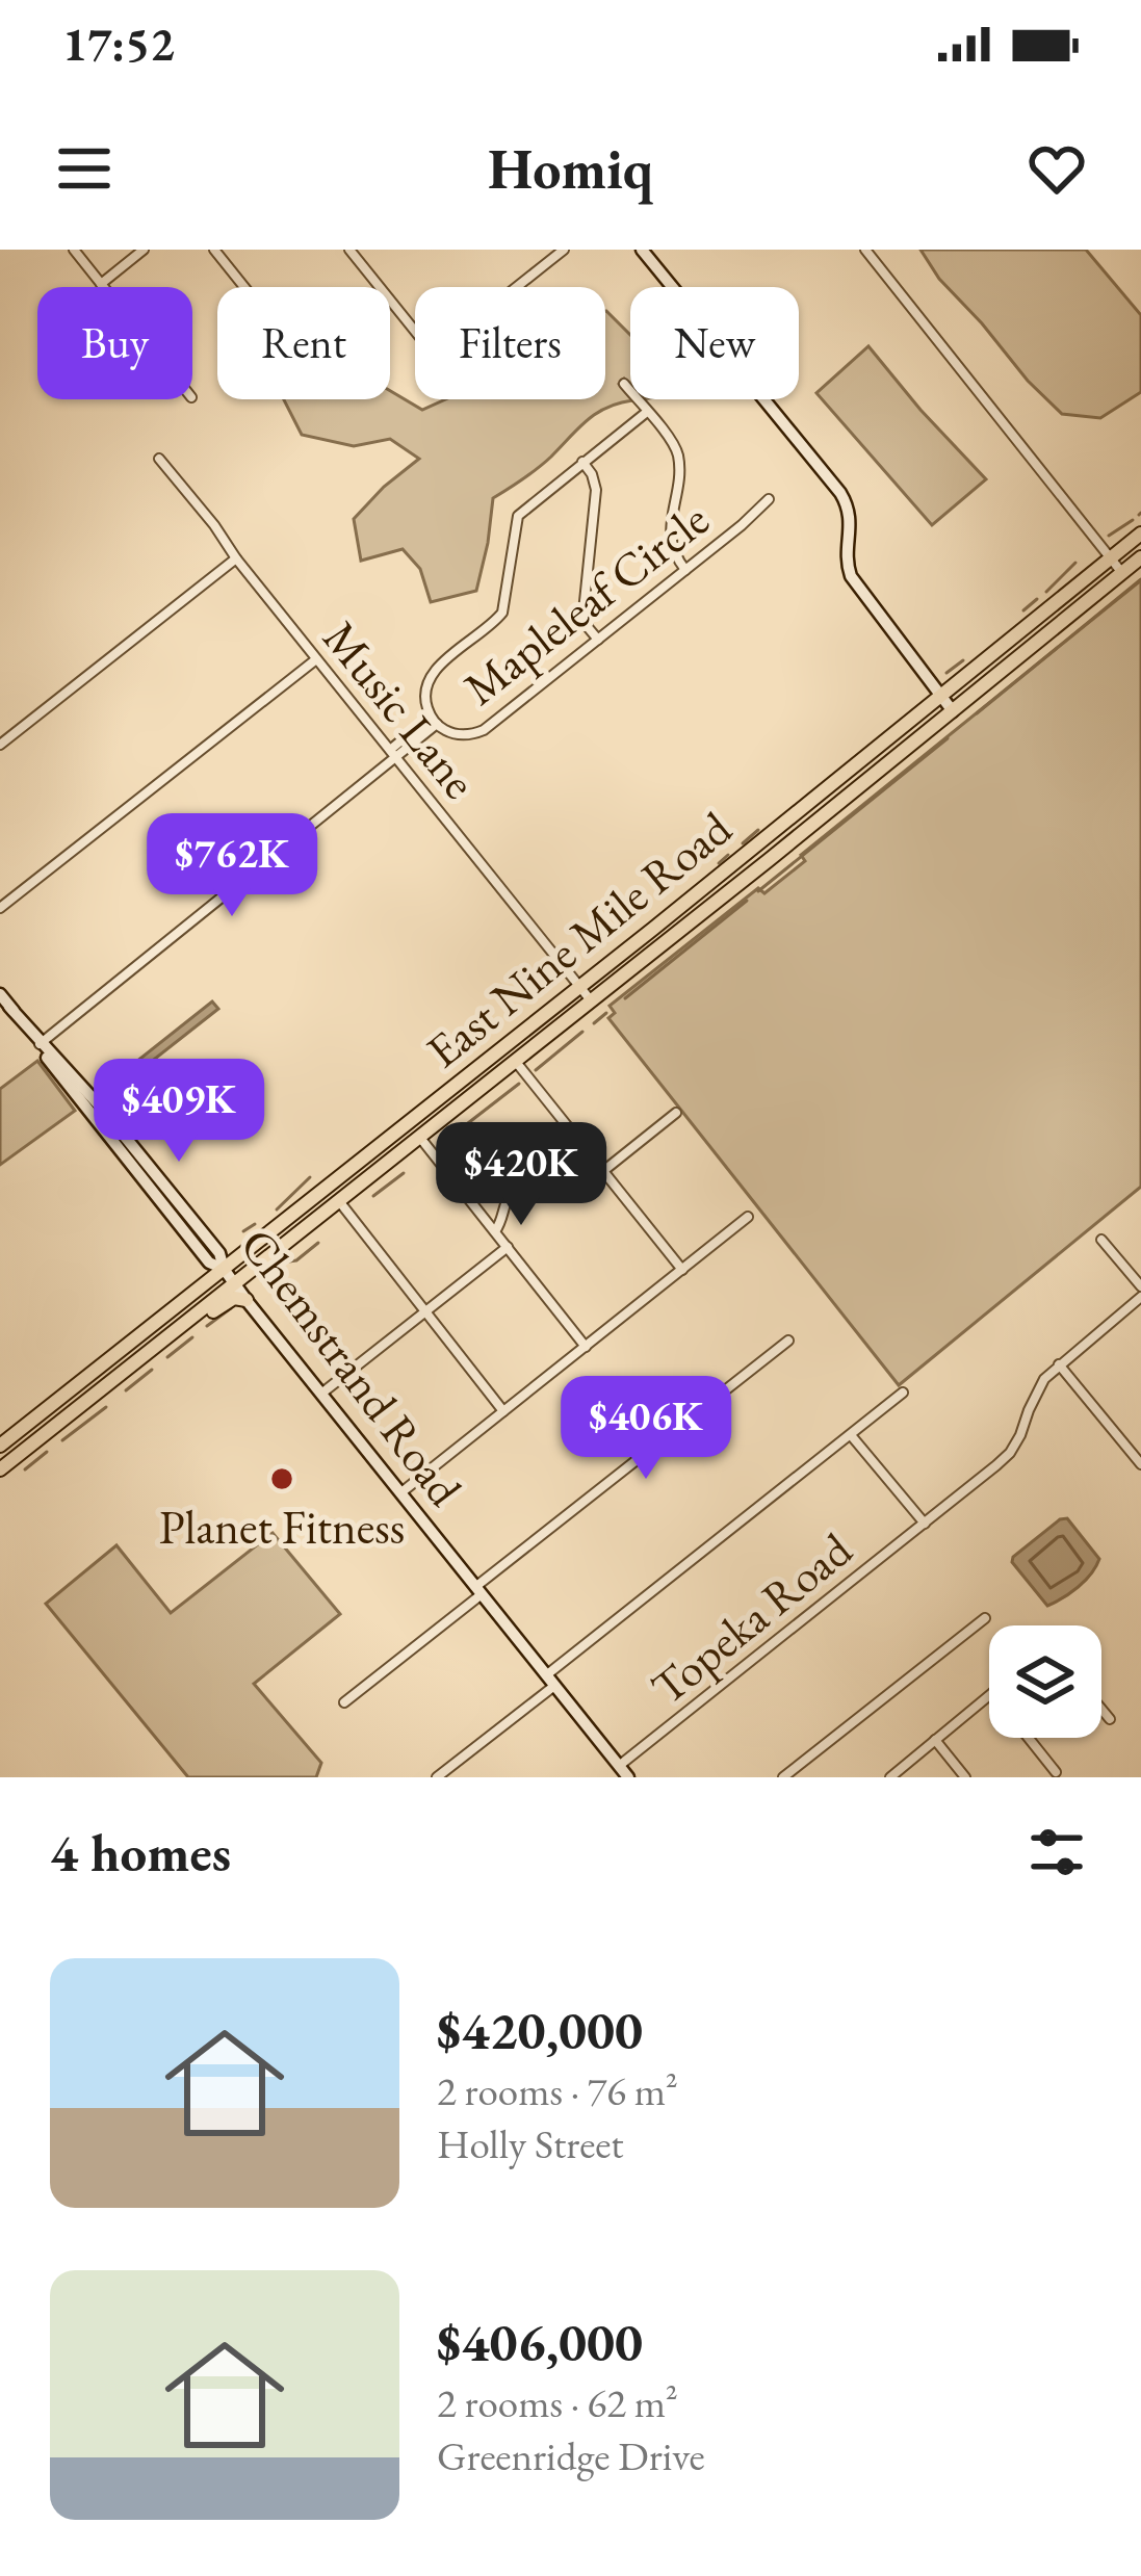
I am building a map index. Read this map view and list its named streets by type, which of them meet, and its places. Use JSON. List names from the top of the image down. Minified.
{"streets":{"main road":["East Nine Mile Road"],"street":["Mapleleaf Circle","Music Lane","Chemstrand Road","Topeka Road"]},"crossings":[["Music Lane","East Nine Mile Road"],["East Nine Mile Road","Chemstrand Road"],["Chemstrand Road","Topeka Road"]],"places":["Planet Fitness"],"page":{"status":"17:52","header":"Homiq","chip":["Buy","Rent","Filters","New"],"price":["$762K","$409K","$420K","$406K"],"heading":"4 homes","list":[{"name":"$420,000","note":"2 rooms · 76 m² · Holly Street"},{"name":"$406,000","note":"2 rooms · 62 m² · Greenridge Drive"}]}}
